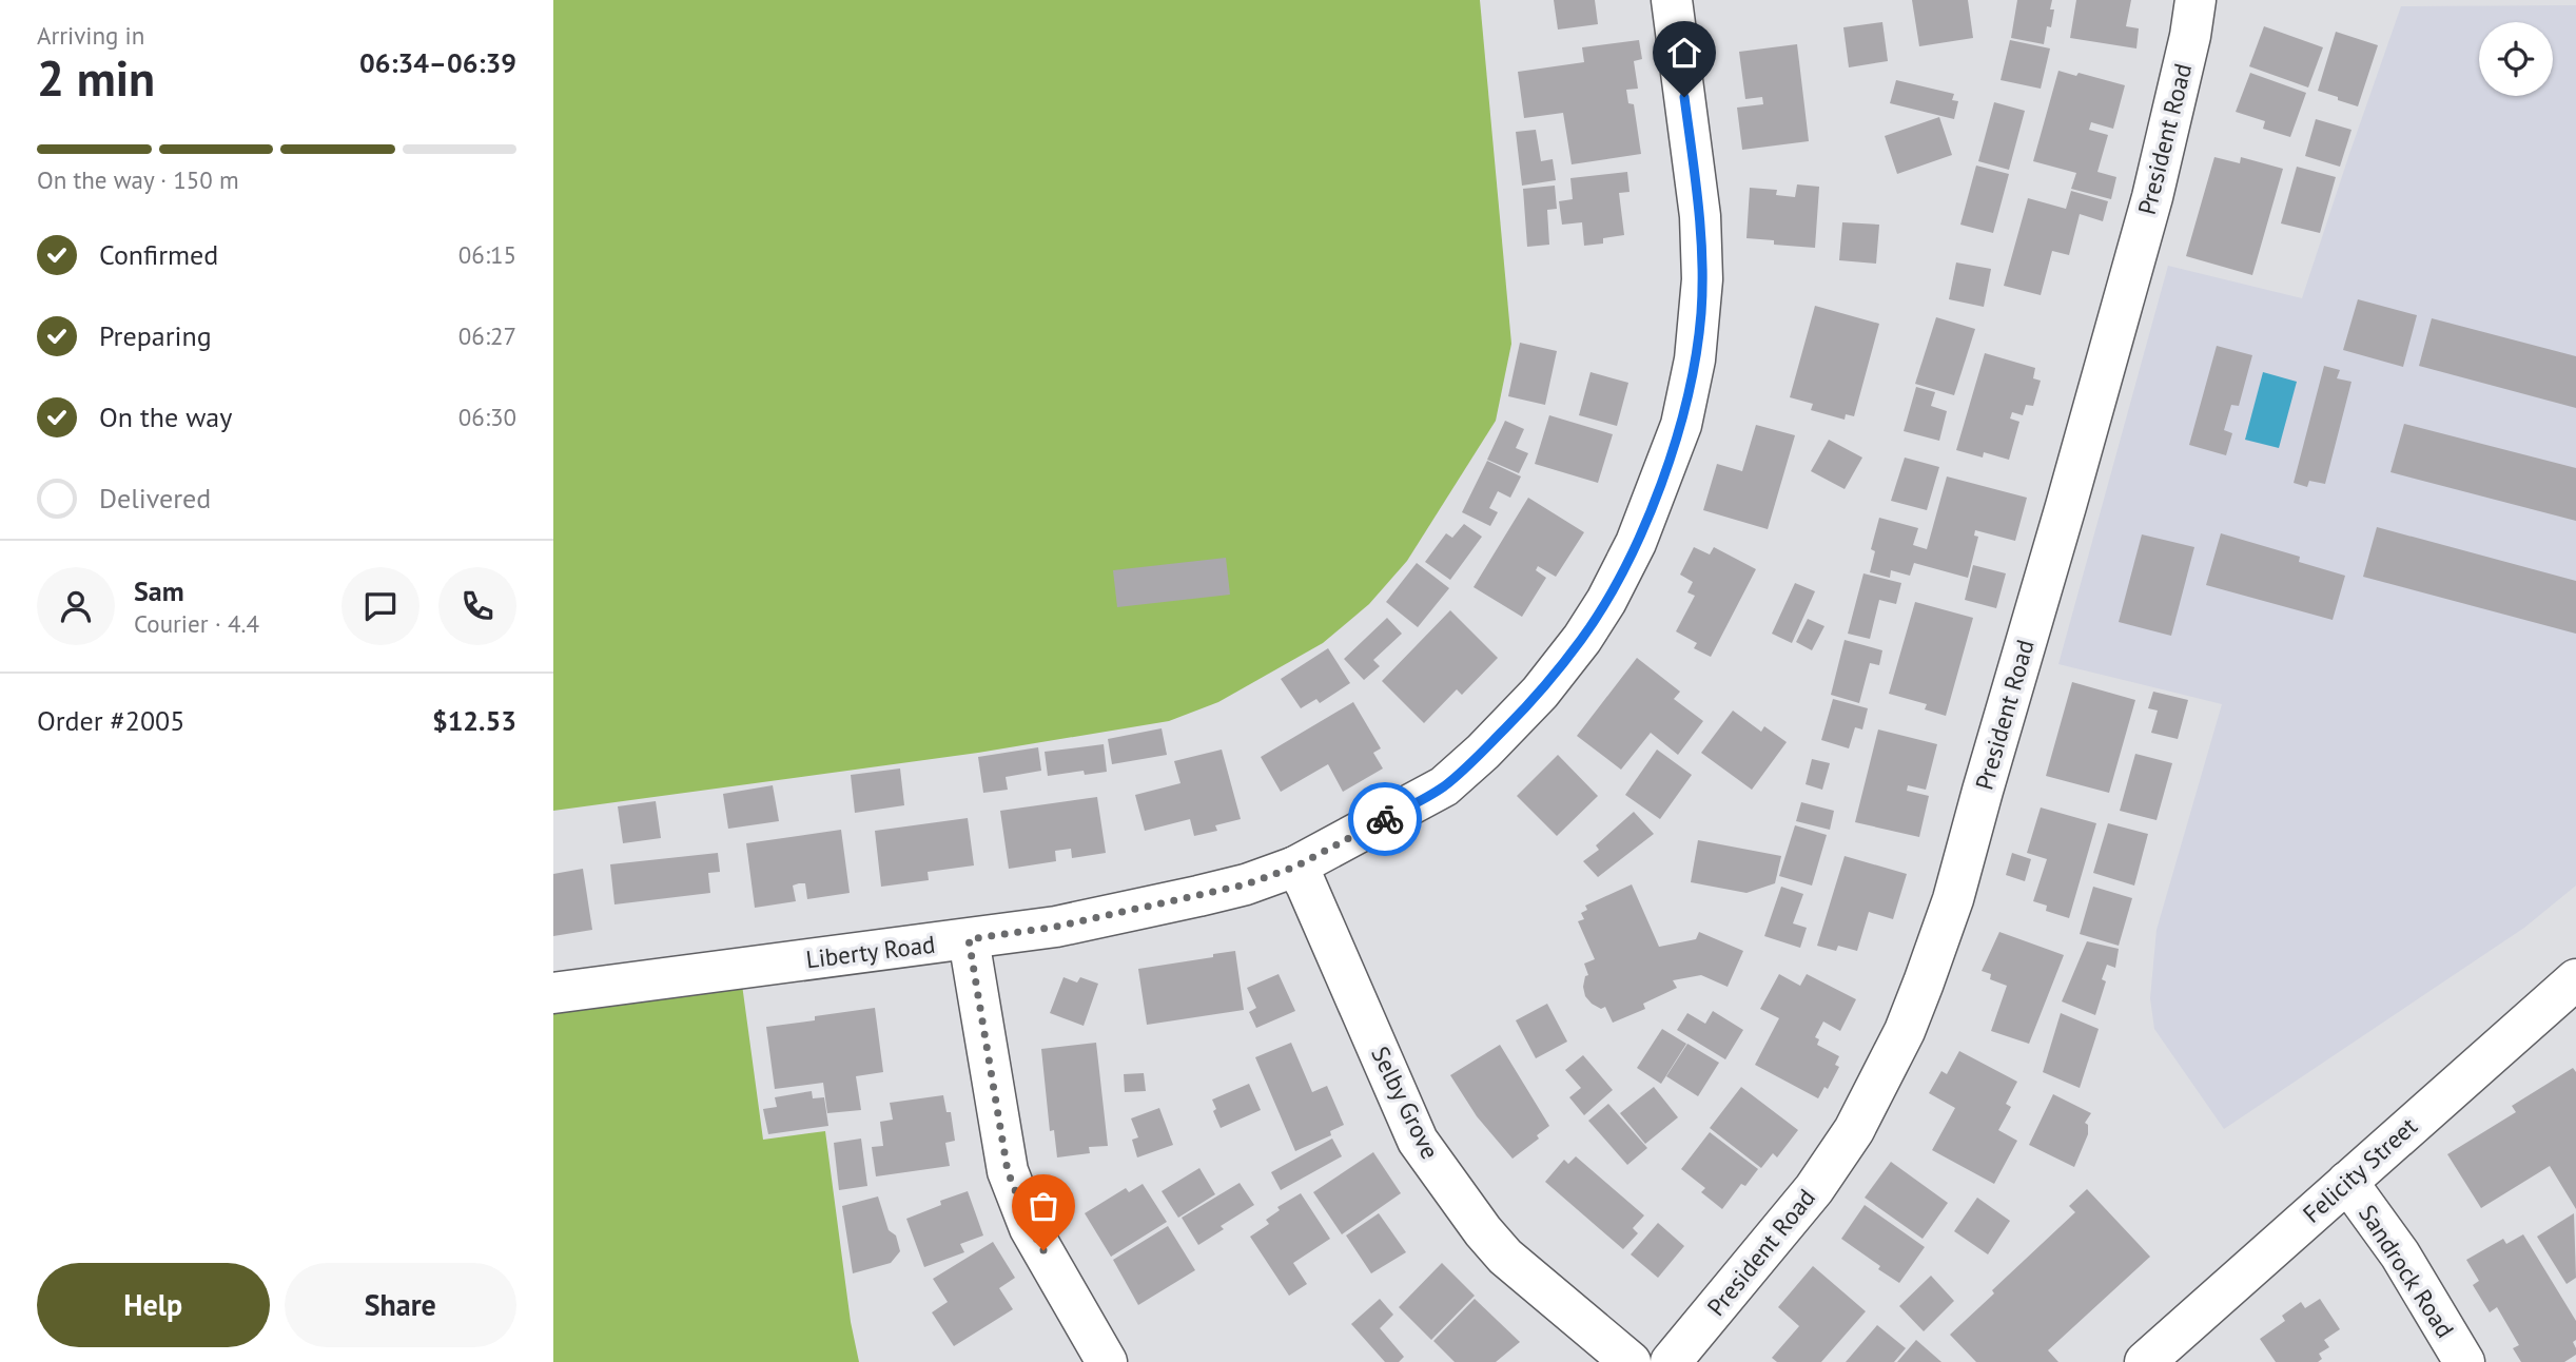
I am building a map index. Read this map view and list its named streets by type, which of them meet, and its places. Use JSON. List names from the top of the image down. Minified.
{"streets":{"street":["President Road","Liberty Road","Selby Grove","Felicity Street","Sandrock Road"]},"crossings":[["Liberty Road","Selby Grove"],["Felicity Street","Sandrock Road"]],"page":{"heading":["2 min","Arriving in","06:34–06:39"],"panel":["Sam","Courier · 4.4","Order #2005","$12.53"],"bar":"On the way · 150 m","list":[["Confirmed","06:15"],["Preparing","06:27"],["On the way","06:30"],"Delivered"],"buttons":["Help","Share"]}}
